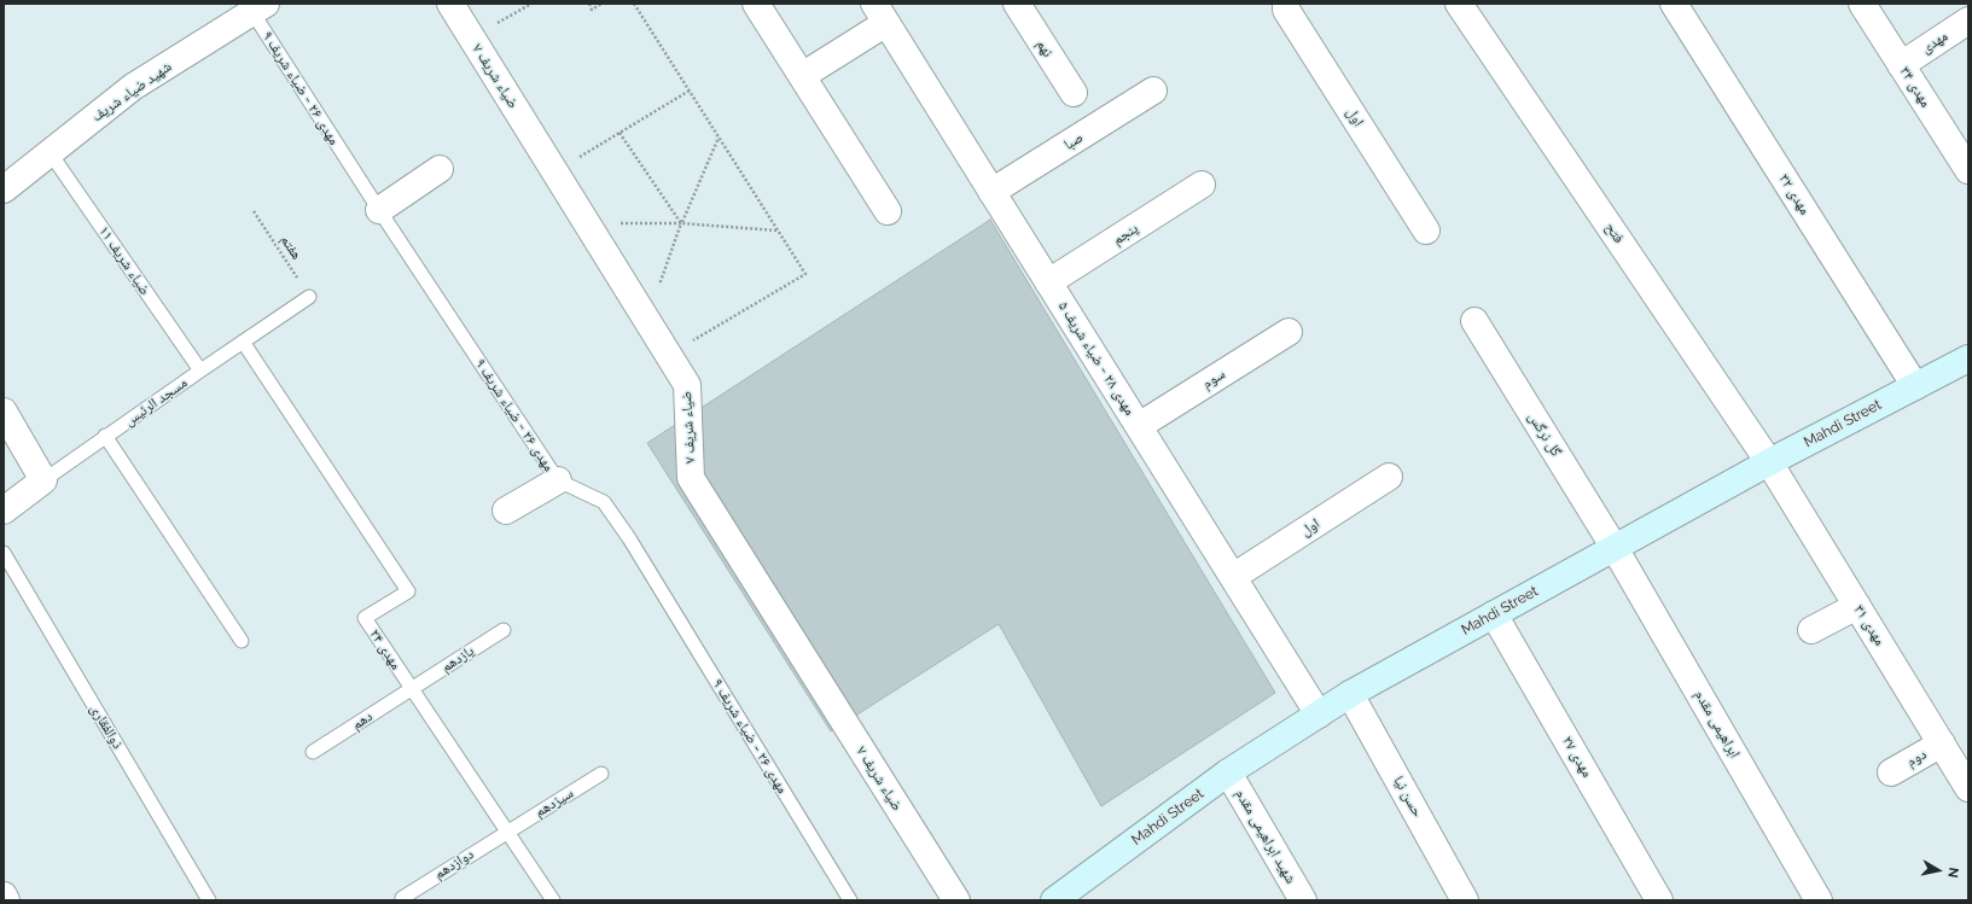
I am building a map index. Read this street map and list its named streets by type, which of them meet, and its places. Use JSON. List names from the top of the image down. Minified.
{"streets":{"main road":["Mahdi Street"],"street":["مهدی","نهم","ضیاء شریف ۷","مهدی ۳۴","شهید ضیاء شریف","اول","صبا","مهدی ۳۲","فتح","پنجم","مهدی ۲۸ - ضیاء شریف ۵","سوم","مسجد الرئیس","گل نرگس","مهدی ۳۱","ابراهیمی مقدم","مهدی ۲۷","دوم","حسن نیا","شهید ابراهیمی مقدم"],"lane":["مهدی ۲۶ - ضیاء شریف ۹","ضیاء شریف ۱۱","مهدی ۲۴","یازدهم","دهم","ذوالفقاری","سیزدهم","دوازدهم"],"path":["هفتم"]},"crossings":[["مهدی","مهدی ۳۴"],["مهدی ۲۶ - ضیاء شریف ۹","شهید ضیاء شریف"],["شهید ضیاء شریف","ضیاء شریف ۱۱"],["اول","مهدی ۲۸ - ضیاء شریف ۵"],["صبا","مهدی ۲۸ - ضیاء شریف ۵"],["مهدی ۳۲","Mahdi Street"],["فتح","Mahdi Street"],["فتح","مهدی ۳۱"],["پنجم","مهدی ۲۸ - ضیاء شریف ۵"],["هفتم","مسجد الرئیس"],["ضیاء شریف ۱۱","مسجد الرئیس"],["مهدی ۲۸ - ضیاء شریف ۵","سوم"],["مهدی ۲۸ - ضیاء شریف ۵","Mahdi Street"],["مسجد الرئیس","مهدی ۲۴"],["Mahdi Street","گل نرگس"],["Mahdi Street","مهدی ۳۱"],["Mahdi Street","ابراهیمی مقدم"],["Mahdi Street","مهدی ۲۷"],["Mahdi Street","حسن نیا"],["Mahdi Street","شهید ابراهیمی مقدم"],["گل نرگس","ابراهیمی مقدم"],["مهدی ۳۱","دوم"],["مهدی ۲۴","یازدهم"],["مهدی ۲۴","دهم"],["مهدی ۲۴","سیزدهم"],["مهدی ۲۴","دوازدهم"],["یازدهم","دهم"],["سیزدهم","دوازدهم"]],"north":"right"}
